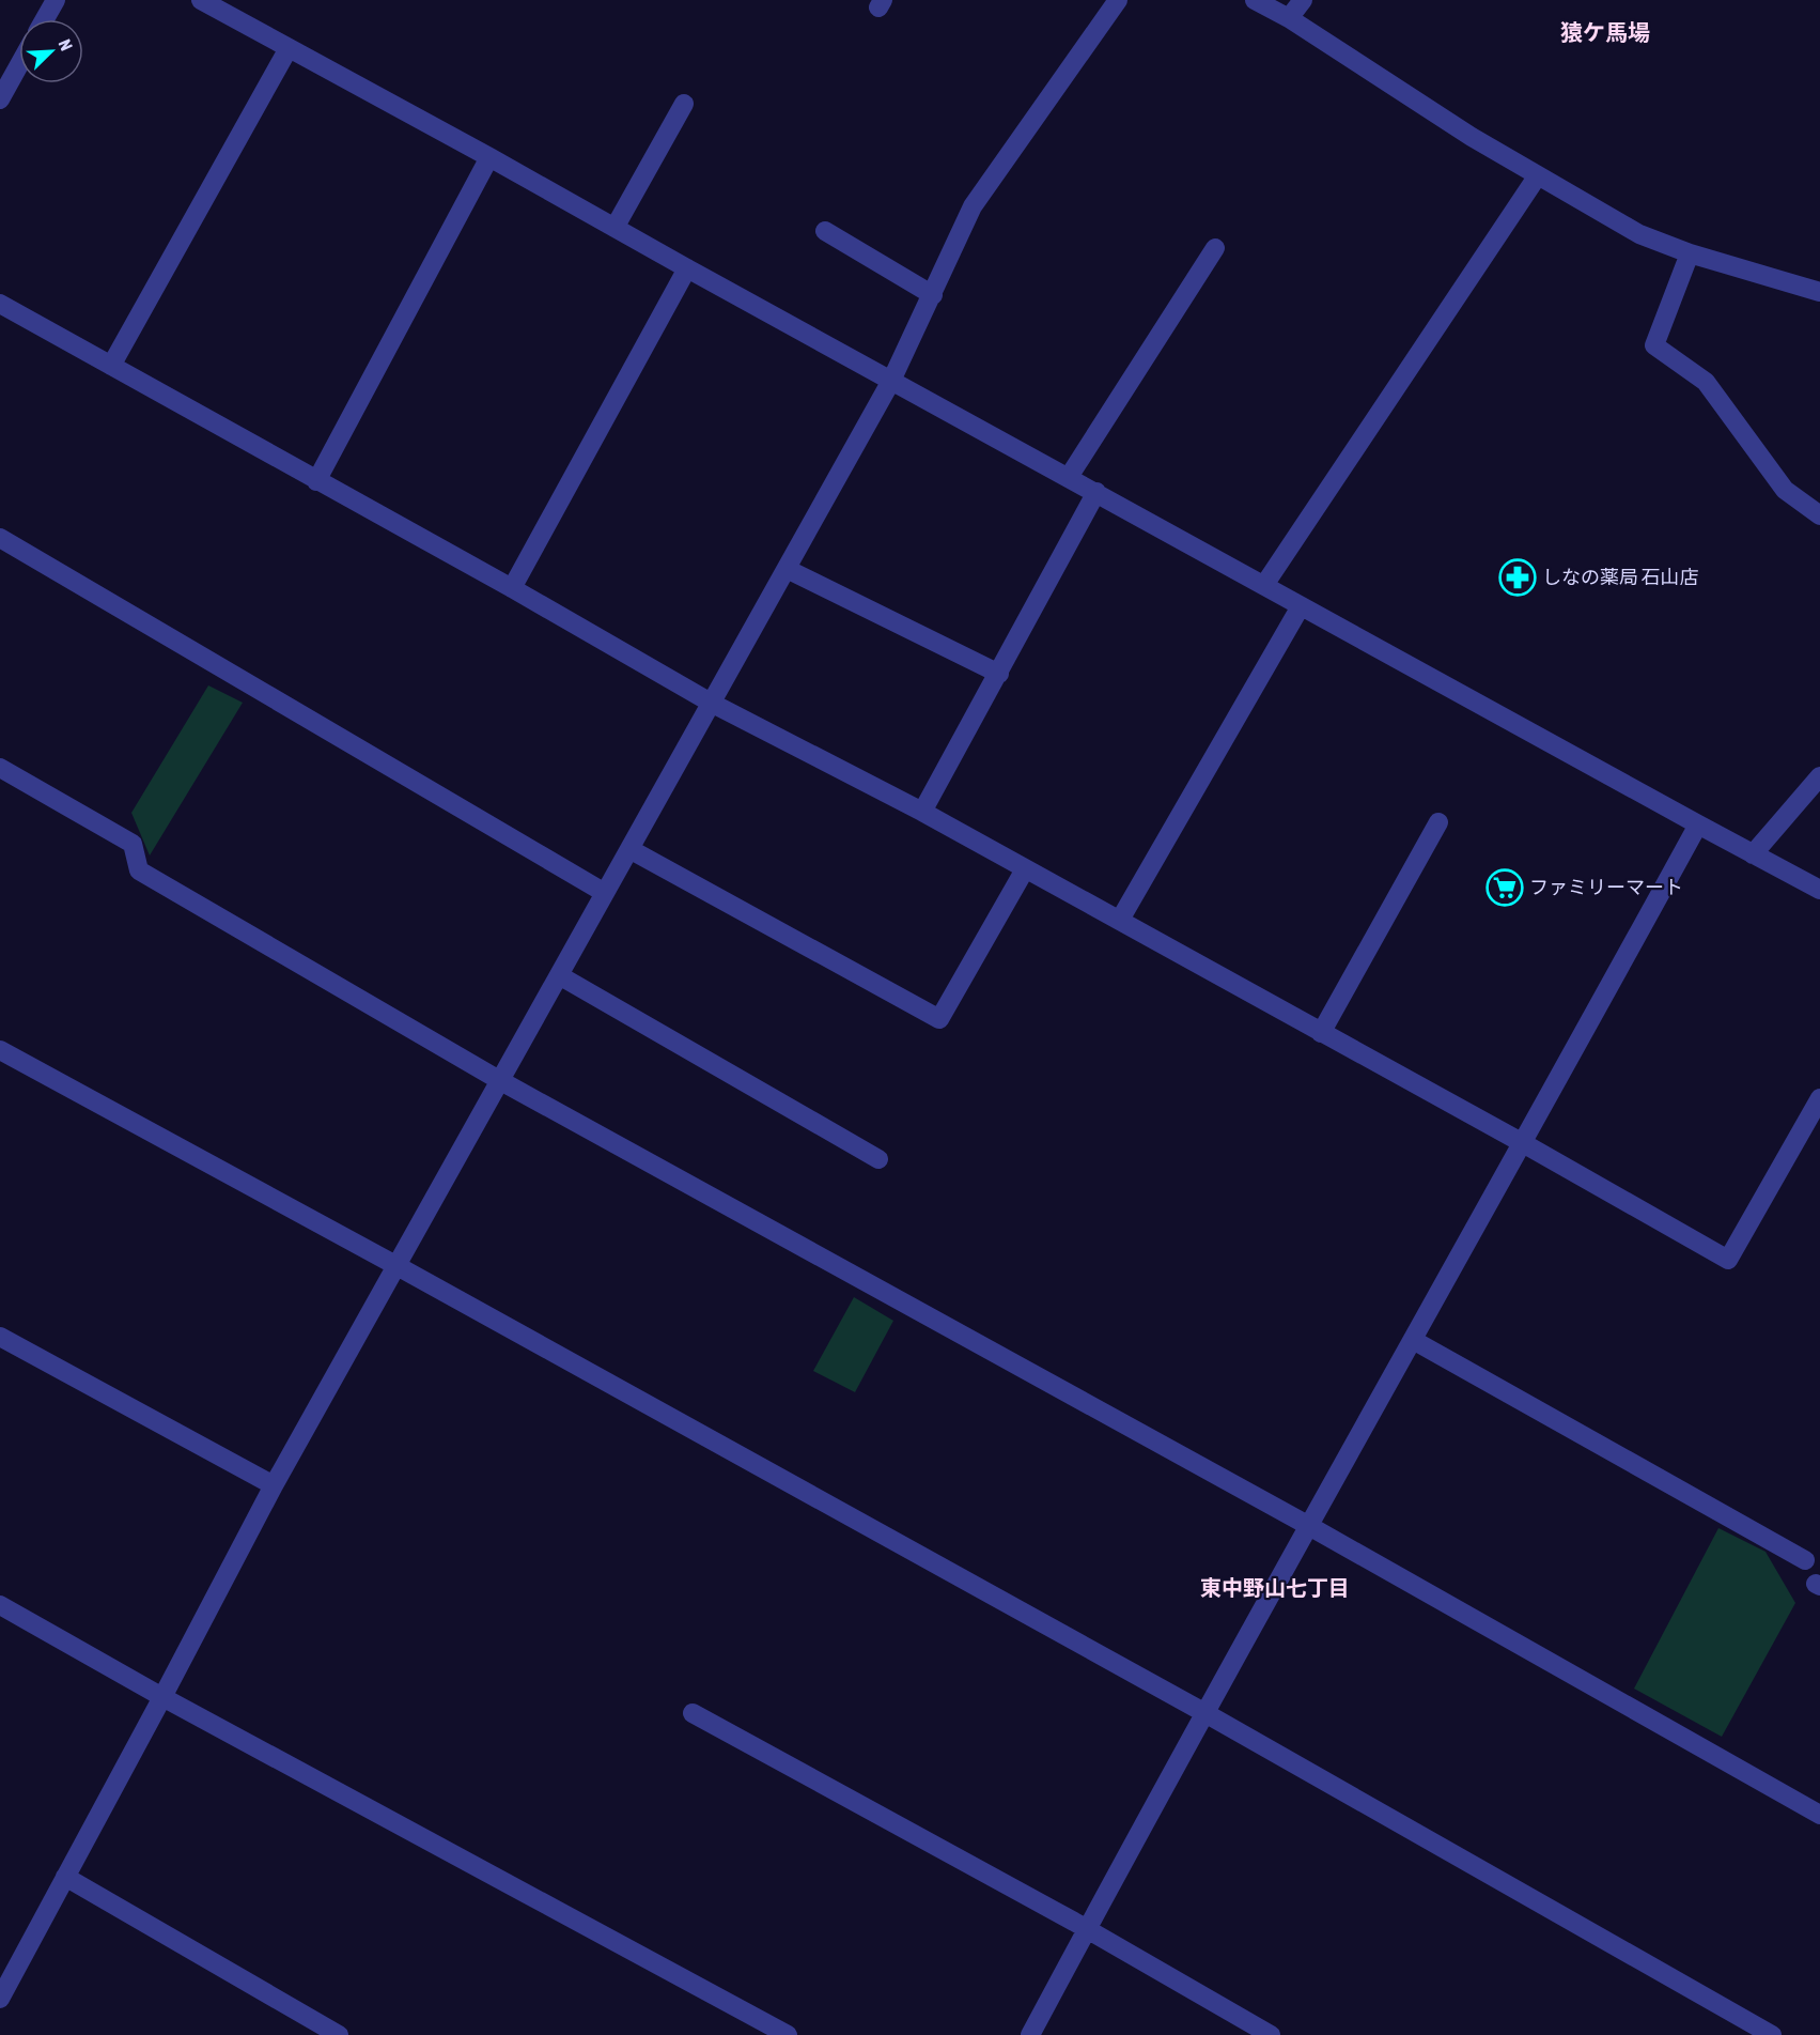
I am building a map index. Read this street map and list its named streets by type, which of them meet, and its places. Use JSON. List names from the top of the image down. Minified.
{"districts":["猿ケ馬場","東中野山七丁目"],"places":{"pharmacy":["しなの薬局 石山店"],"supermarket":["ファミリーマート"]},"north":"top right"}
